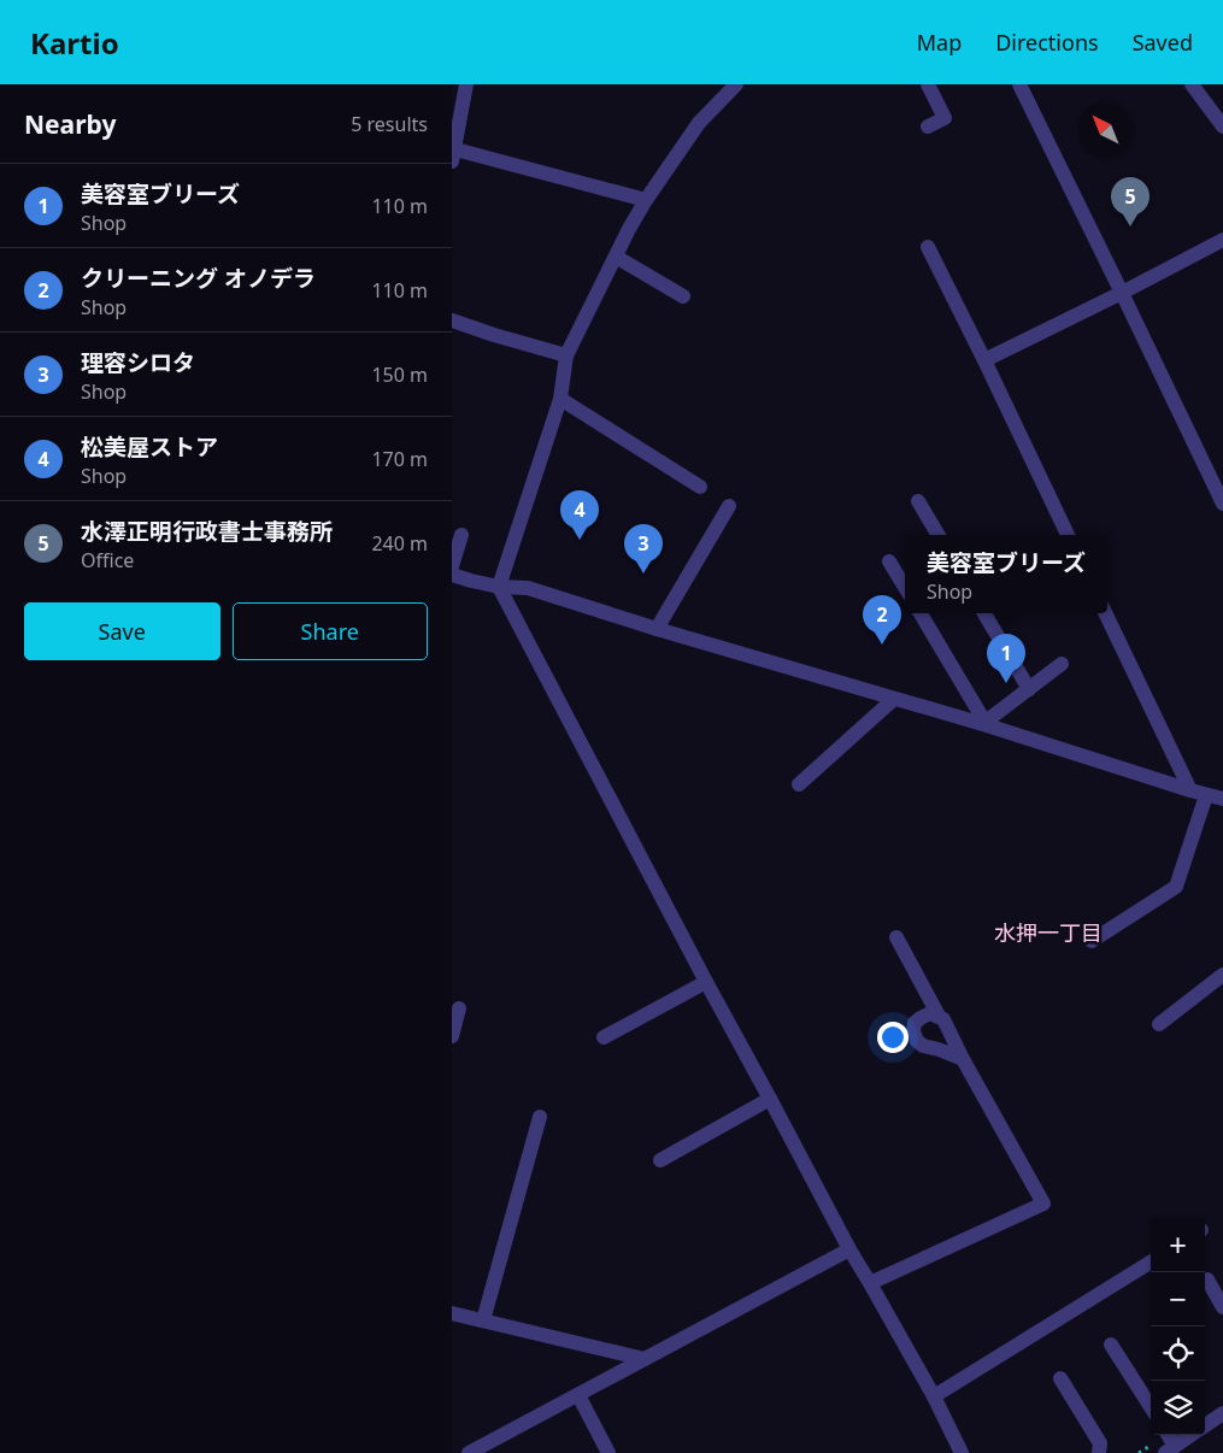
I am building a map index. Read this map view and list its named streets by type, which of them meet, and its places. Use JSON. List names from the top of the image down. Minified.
{"districts":["水押一丁目"],"north":"top left","page":{"header":"Kartio","nav":["Map","Directions","Saved"],"heading":["Nearby","5 results"],"list":[{"mark":"1","name":"美容室ブリーズ","note":"Shop","value":"110 m"},{"mark":"2","name":"クリーニング オノデラ","note":"Shop","value":"110 m"},{"mark":"3","name":"理容シロタ","note":"Shop","value":"150 m"},{"mark":"4","name":"松美屋ストア","note":"Shop","value":"170 m"},{"mark":"5","name":"水澤正明行政書士事務所","note":"Office","value":"240 m"}],"pins":["5","4","3","2","1"],"popup":["美容室ブリーズ","Shop"],"buttons":["Save","Share"],"map_buttons":["+","−"]}}
